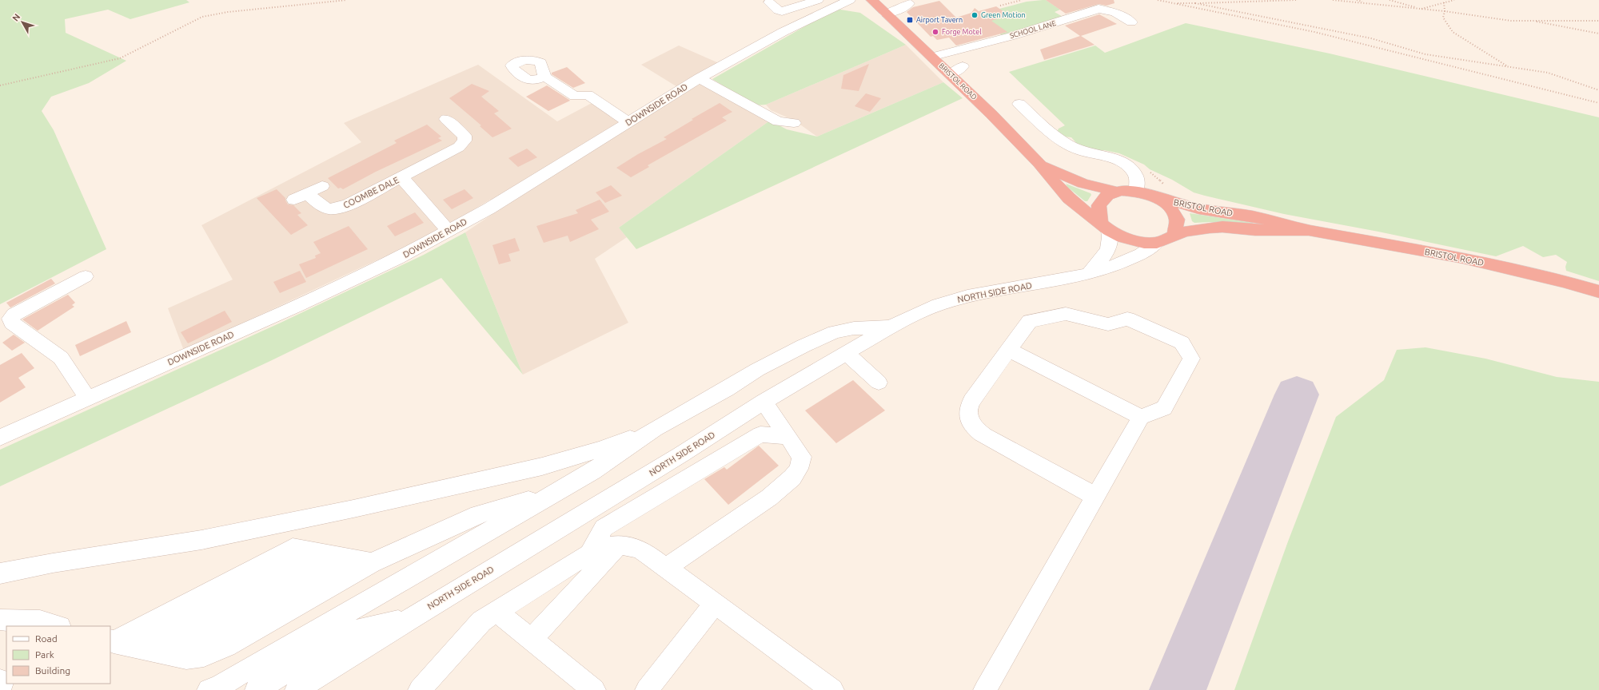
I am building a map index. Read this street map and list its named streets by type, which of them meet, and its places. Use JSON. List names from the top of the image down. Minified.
{"streets":{"highway":["BRISTOL ROAD"],"street":["SCHOOL LANE","DOWNSIDE ROAD","COOMBE DALE","NORTH SIDE ROAD"]},"crossings":[["SCHOOL LANE","BRISTOL ROAD"],["BRISTOL ROAD","NORTH SIDE ROAD"],["DOWNSIDE ROAD","COOMBE DALE"]],"places":{"other":["Green Motion","Forge Motel"],"transit":["Airport Tavern"]},"legend":["Road","Park","Building"],"north":"top left"}
